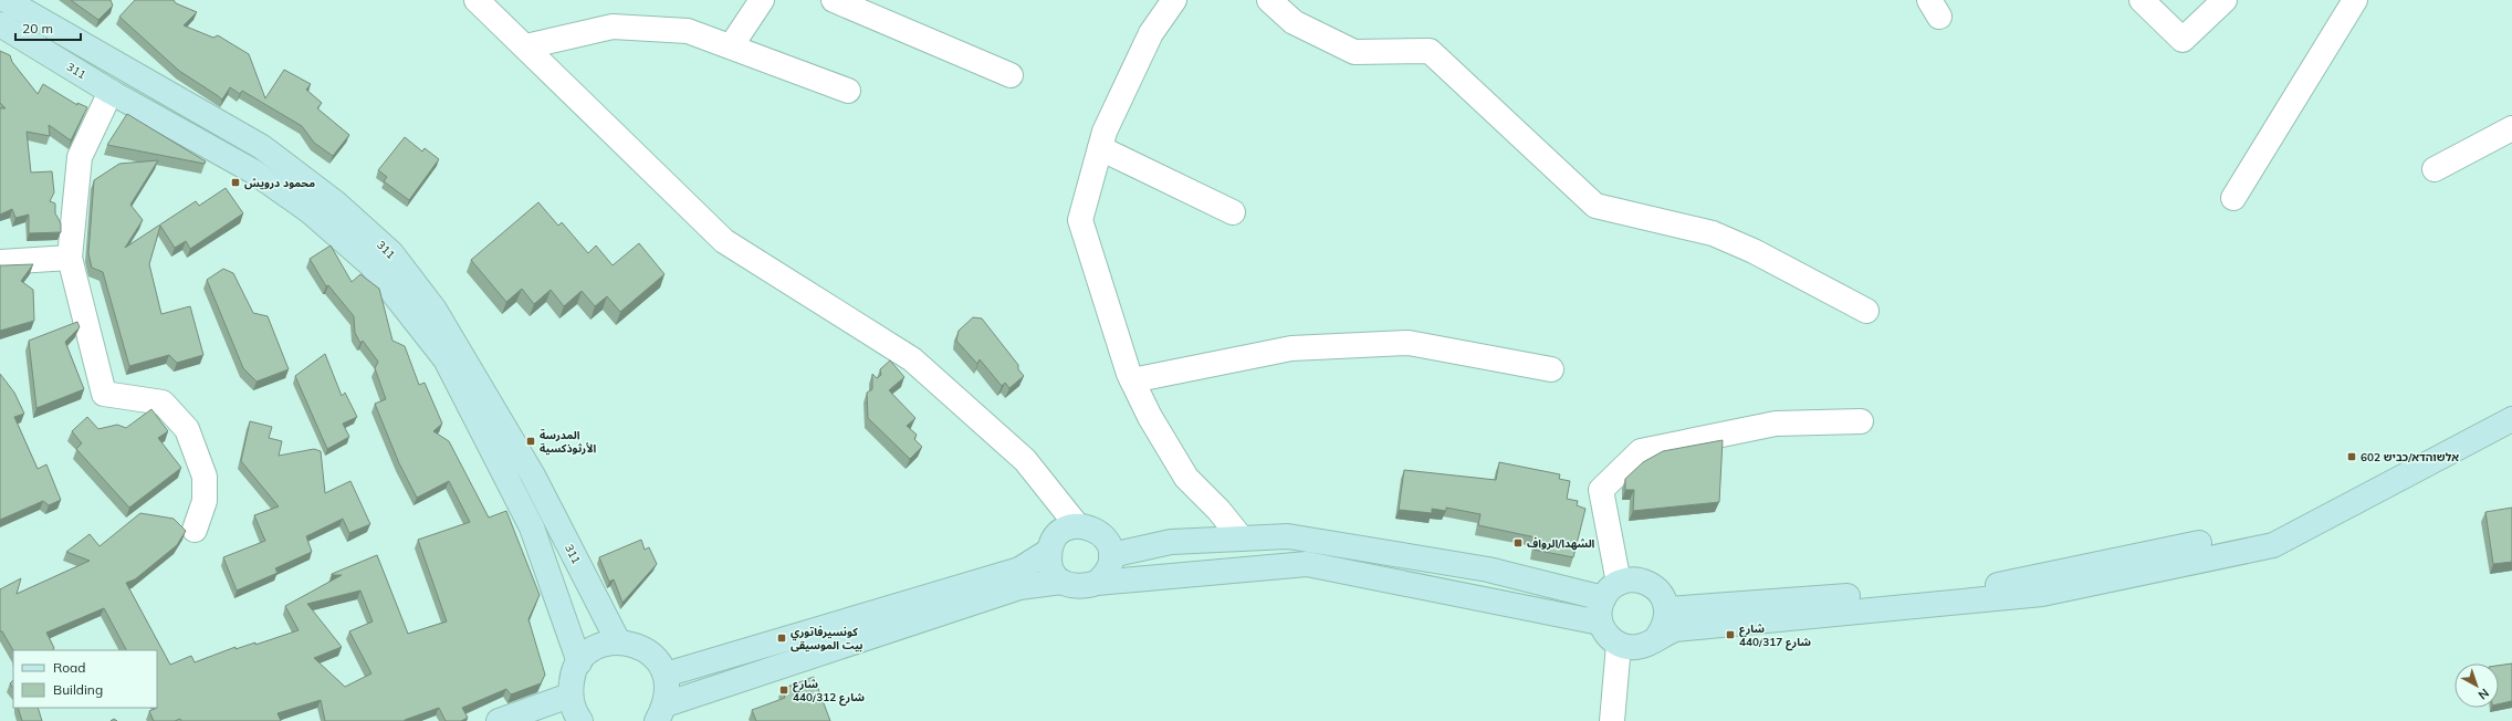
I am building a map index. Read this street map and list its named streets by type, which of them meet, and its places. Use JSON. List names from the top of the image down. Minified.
{"streets":{"street":["311"]},"places":{"transit":["محمود درويش","المدرسة الأرثوذكسية","אלשוהדא/כביש 602","الشهدا/الرواف","شارع 440/شارع 317","كونسيرفاتوري بيت الموسيقى","شارع 440/شارع 312"]},"legend":["Road","Building"],"scale_bar":"20 m","north":"bottom right"}
